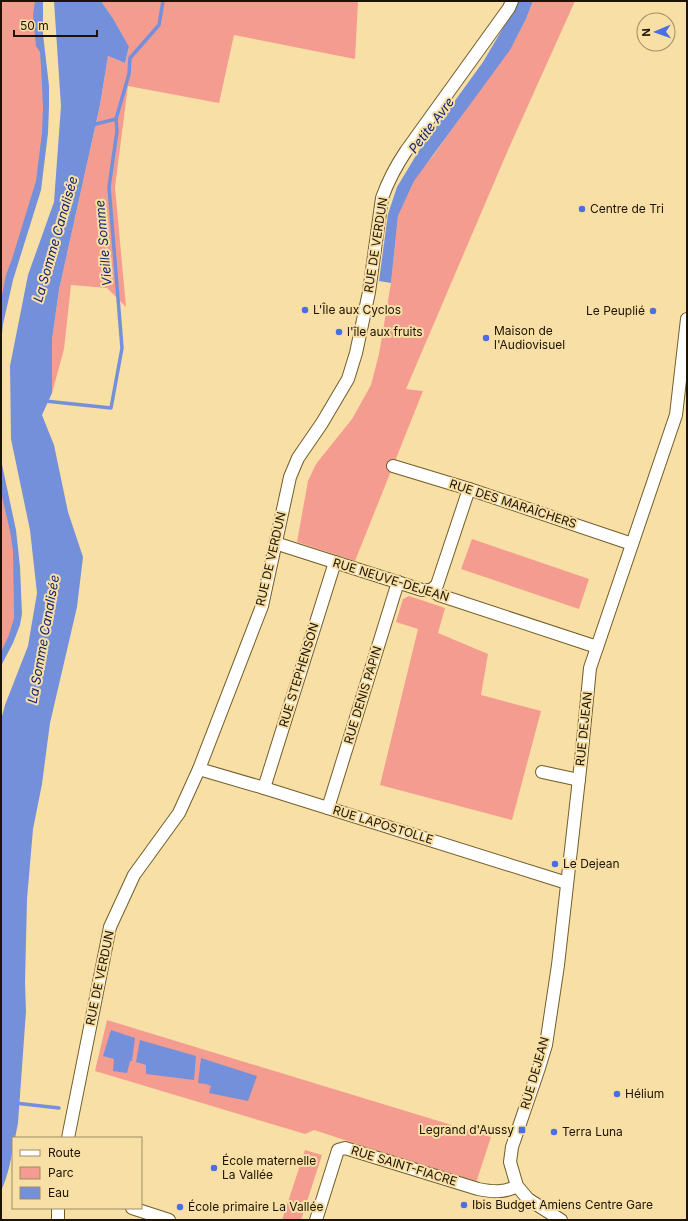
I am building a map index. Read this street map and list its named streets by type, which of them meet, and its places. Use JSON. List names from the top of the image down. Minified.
{"streets":{"street":["RUE DE VERDUN","RUE DES MARAÎCHERS","RUE NEUVE-DEJEAN","RUE STEPHENSON","RUE DENIS PAPIN","RUE DEJEAN","RUE LAPOSTOLLE","RUE SAINT-FIACRE"]},"crossings":[["RUE DE VERDUN","RUE NEUVE-DEJEAN"],["RUE DE VERDUN","RUE LAPOSTOLLE"],["RUE DES MARAÎCHERS","RUE DEJEAN"],["RUE NEUVE-DEJEAN","RUE STEPHENSON"],["RUE NEUVE-DEJEAN","RUE DENIS PAPIN"],["RUE NEUVE-DEJEAN","RUE DEJEAN"],["RUE STEPHENSON","RUE LAPOSTOLLE"],["RUE DENIS PAPIN","RUE LAPOSTOLLE"],["RUE DEJEAN","RUE LAPOSTOLLE"],["RUE DEJEAN","RUE SAINT-FIACRE"]],"water":["Petite Avre","La Somme Canalisée","Vieille Somme"],"places":{"other":["Centre de Tri","L'Île aux Cyclos","Le Peuplié","l'île aux fruits","Maison de l'Audiovisuel","Le Dejean","Hélium","Terra Luna","École maternelle La Vallée","Ibis Budget Amiens Centre Gare","École primaire La Vallée"],"transit":["Legrand d'Aussy"]},"legend":["Route","Parc","Eau"],"scale_bar":"50 m","north":"left"}
